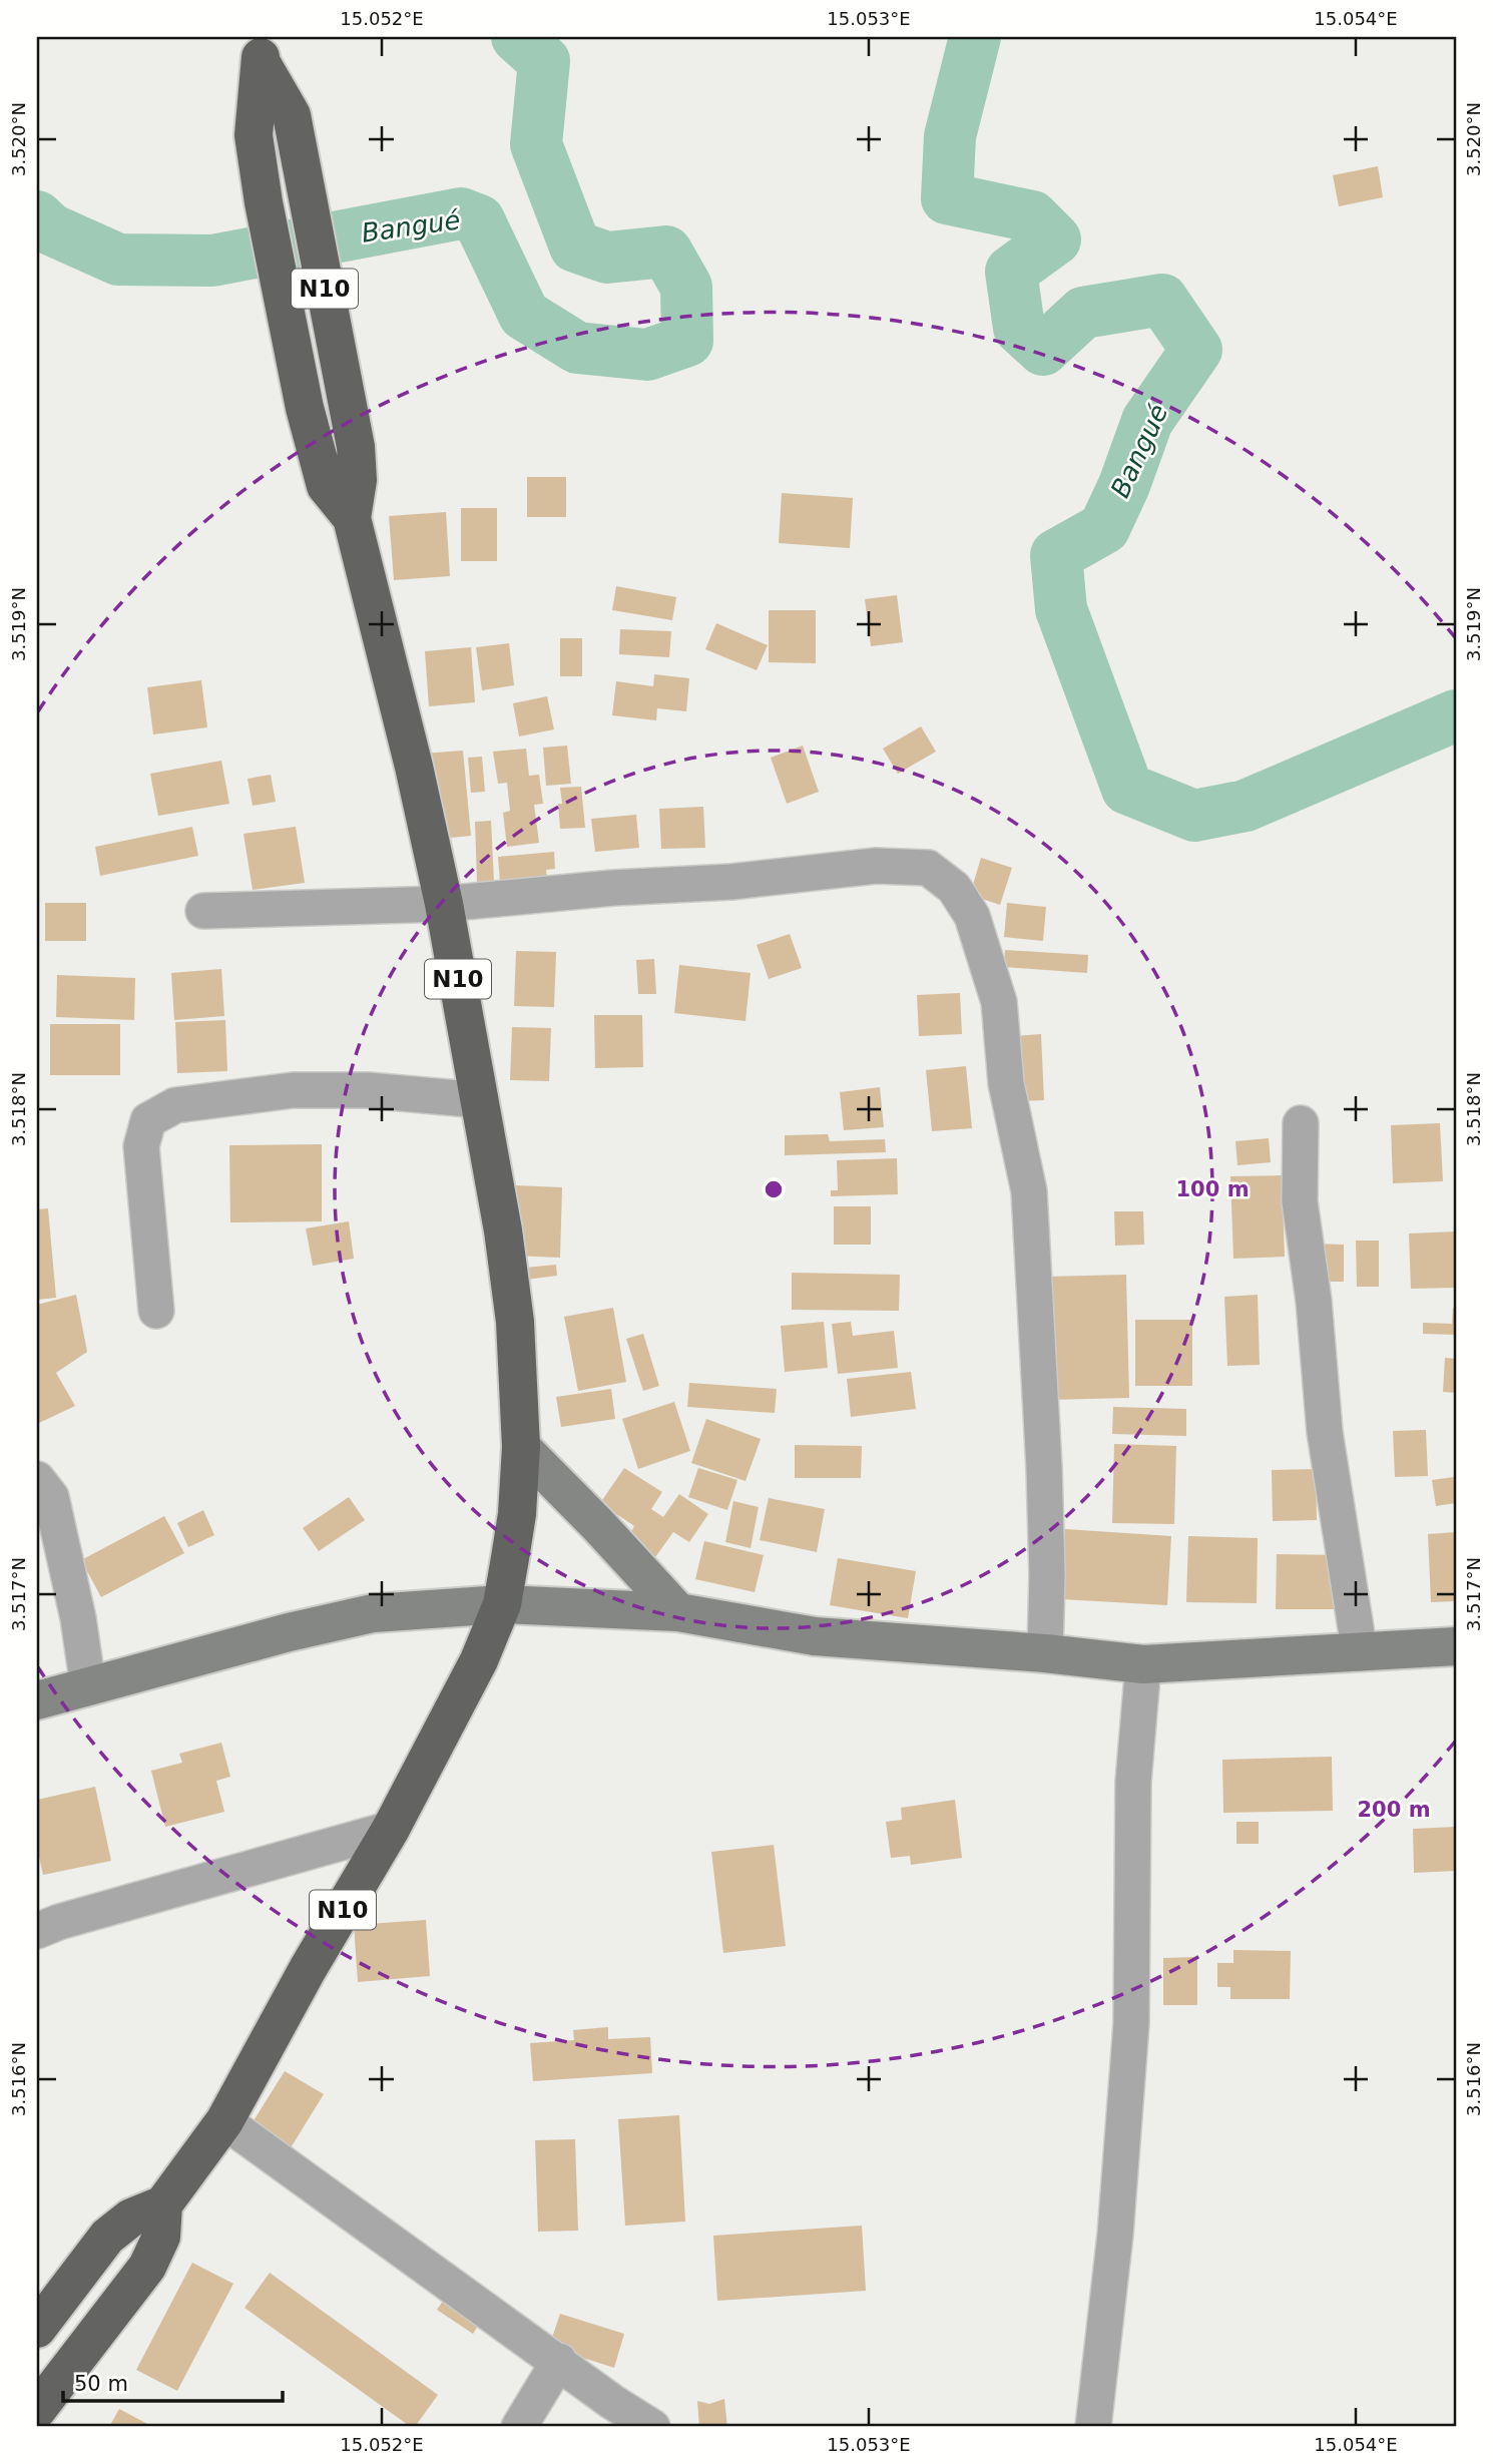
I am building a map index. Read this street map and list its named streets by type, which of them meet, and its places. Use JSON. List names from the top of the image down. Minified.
{"streets":{"highway":["N10"]},"water":["Bangué"],"scale_bar":"50 m","coordinates":["15.052°E","15.053°E","15.054°E","3.520°N","3.519°N","3.518°N","3.517°N","3.516°N"],"rings":["100 m","200 m"]}
